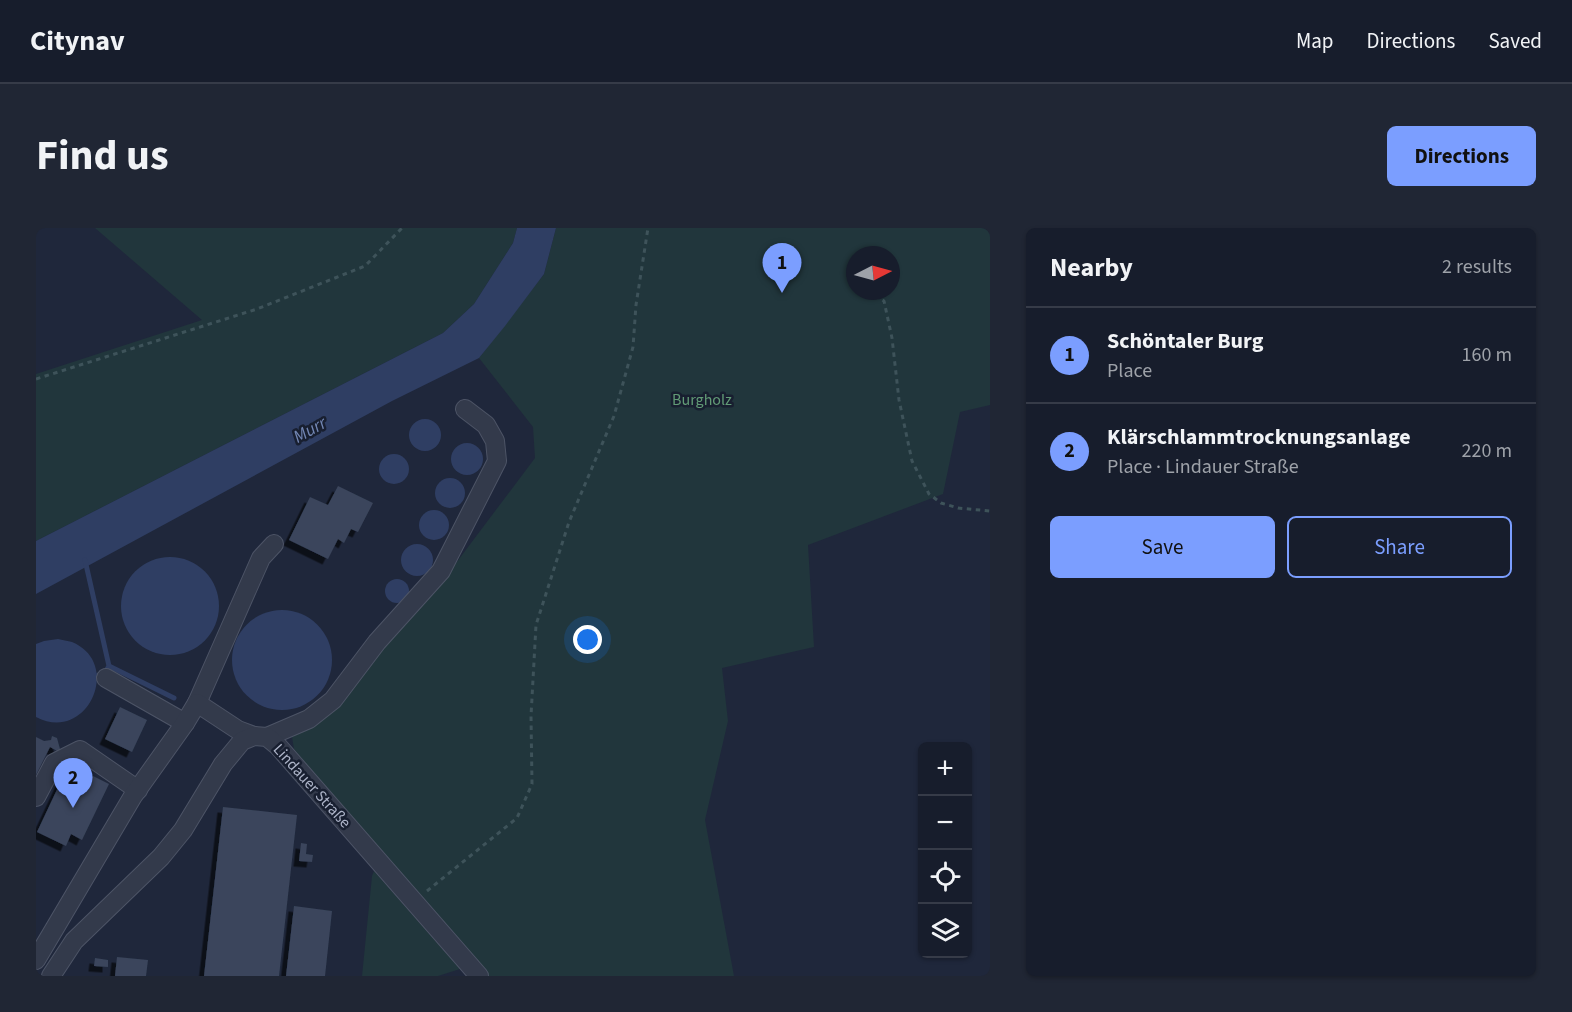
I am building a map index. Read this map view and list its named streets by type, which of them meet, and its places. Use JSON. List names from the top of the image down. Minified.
{"streets":{"street":["Lindauer Straße"]},"water":["Murr"],"parks":["Burgholz"],"north":"right","page":{"header":"Citynav","nav":["Map","Directions","Saved"],"title":"Find us","buttons":["Directions",["Save","Share"]],"heading":["Nearby","2 results"],"pins":["1","2"],"list":[{"mark":"1","name":"Schöntaler Burg","note":"Place","value":"160 m"},{"mark":"2","name":"Klärschlammtrocknungsanlage","note":"Place · Lindauer Straße","value":"220 m"}],"map_buttons":["+","−"]}}
